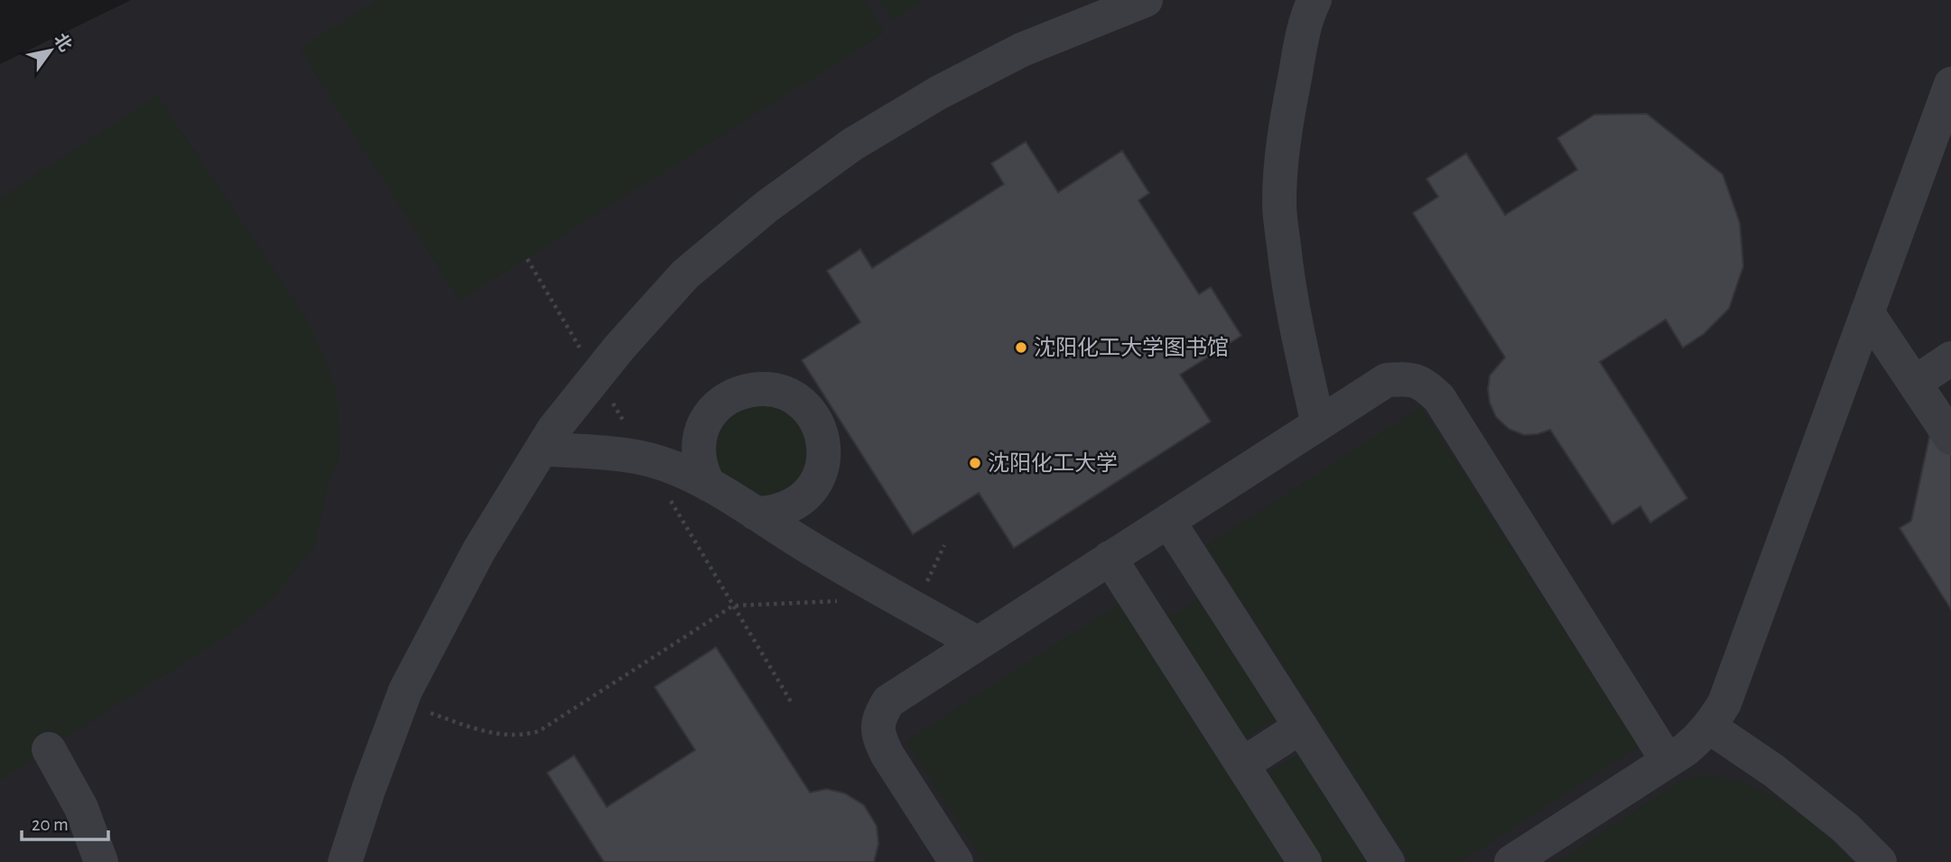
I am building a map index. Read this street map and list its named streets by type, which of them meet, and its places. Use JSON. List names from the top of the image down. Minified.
{"places":["沈阳化工大学图书馆","沈阳化工大学"],"scale_bar":"20 m","north":"top right"}
